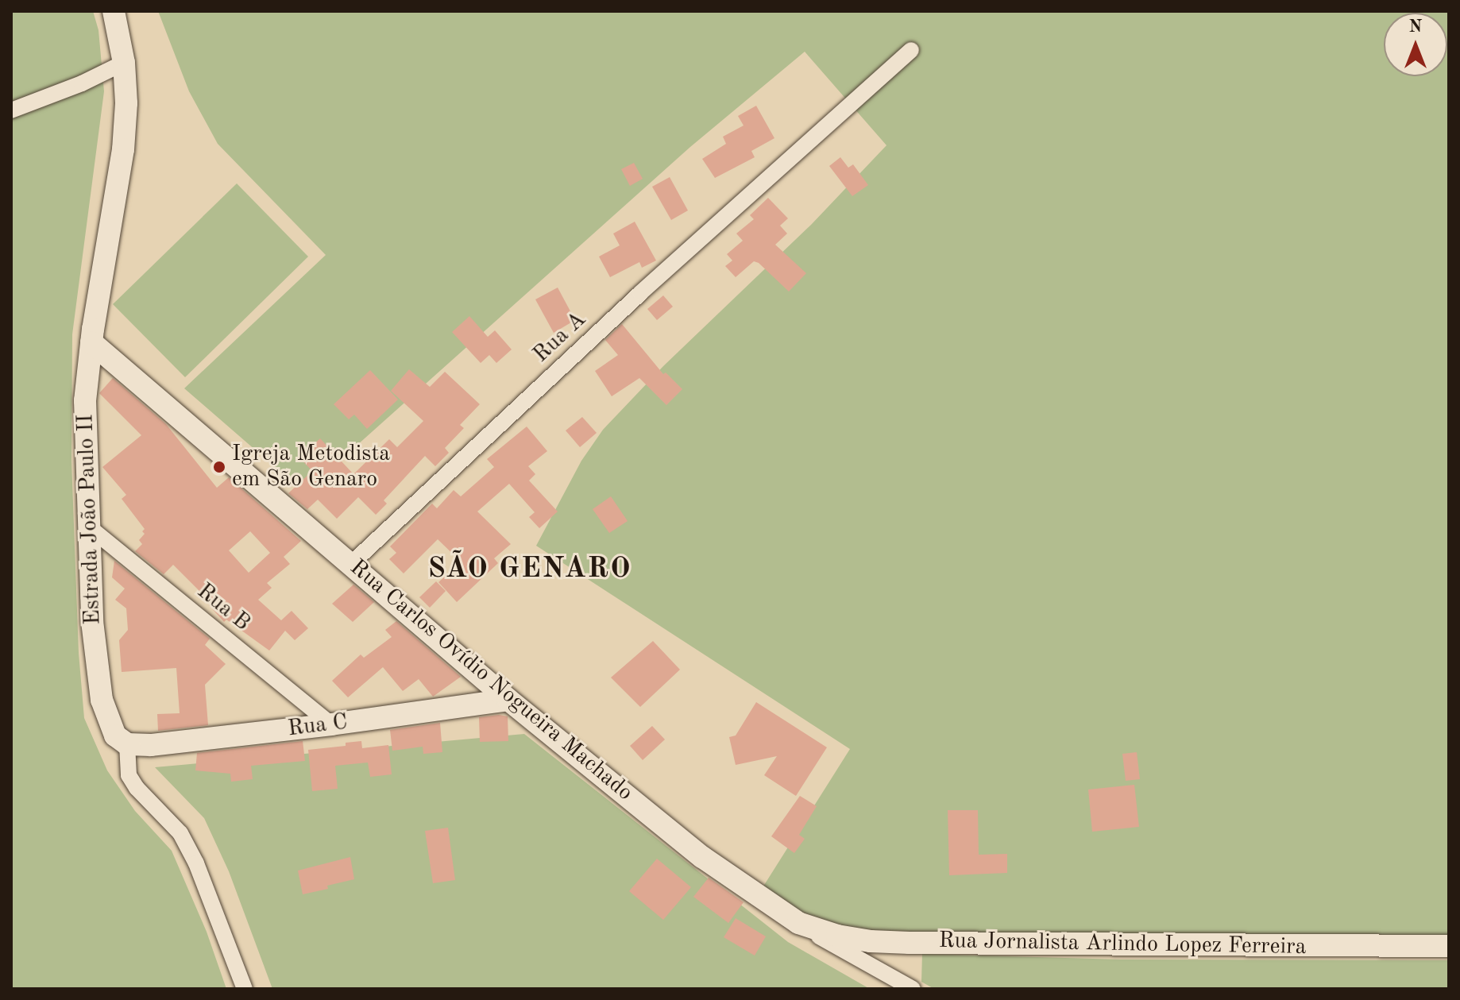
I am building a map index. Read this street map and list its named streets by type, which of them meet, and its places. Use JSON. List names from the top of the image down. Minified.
{"streets":{"street":["Rua A","Estrada João Paulo II","Rua B","Rua Carlos Ovídio Nogueira Machado","Rua C","Rua Jornalista Arlindo Lopez Ferreira"]},"crossings":[["Rua A","Rua Carlos Ovídio Nogueira Machado"],["Estrada João Paulo II","Rua B"],["Estrada João Paulo II","Rua Carlos Ovídio Nogueira Machado"],["Estrada João Paulo II","Rua C"],["Rua B","Rua C"],["Rua Carlos Ovídio Nogueira Machado","Rua C"],["Rua Carlos Ovídio Nogueira Machado","Rua Jornalista Arlindo Lopez Ferreira"]],"districts":["SÃO GENARO"],"places":["Igreja Metodista em São Genaro"],"north":"top"}
